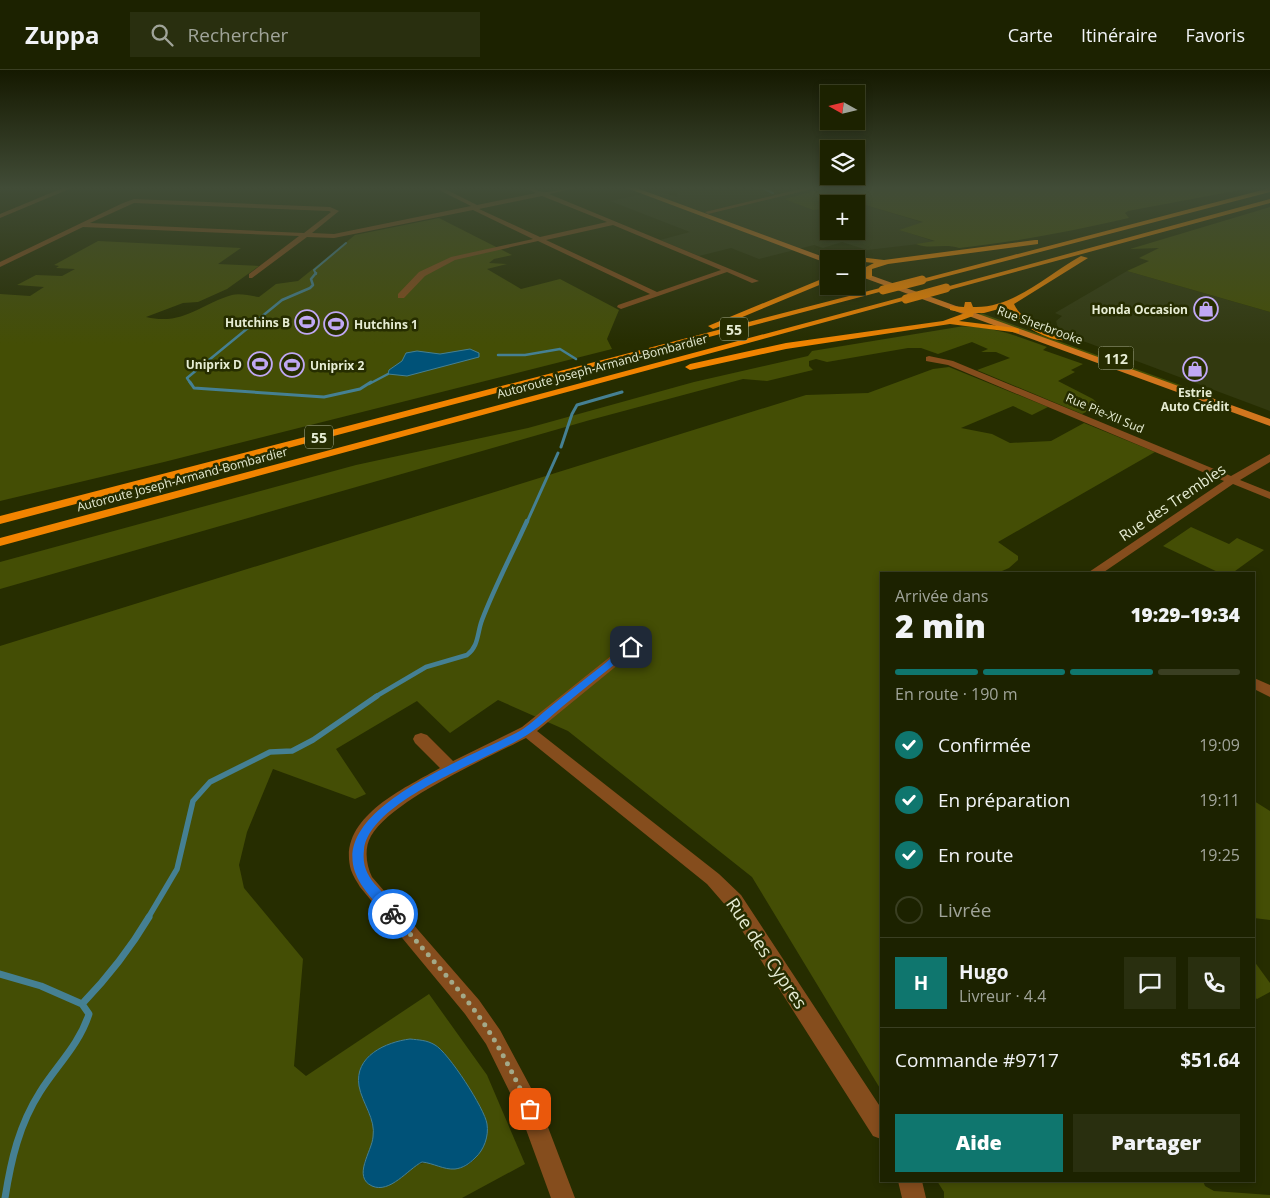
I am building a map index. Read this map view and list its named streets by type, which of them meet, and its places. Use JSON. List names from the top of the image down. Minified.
{"streets":{"highway":["55","Autoroute Joseph-Armand-Bombardier"],"main road":["Rue Sherbrooke","112"],"street":["Rue Pie-XII Sud","Rue des Trembles","Rue des Cypres"]},"crossings":[["Rue Pie-XII Sud","Rue des Trembles"]],"places":{"shop":["Honda Occasion","Estrie Auto Crédit"],"sports":["Hutchins B","Hutchins 1","Uniprix D","Uniprix 2"]},"north":"left","page":{"header":"Zuppa","search":"Rechercher","nav":["Carte","Itinéraire","Favoris"],"map_buttons":["+","−"],"heading":["2 min","Arrivée dans","19:29–19:34"],"panel":["Hugo","Livreur · 4.4","Commande #9717","$51.64"],"bar":"En route · 190 m","list":[["Confirmée","19:09"],["En préparation","19:11"],["En route","19:25"],"Livrée"],"round":"H","buttons":["Aide","Partager"]}}
